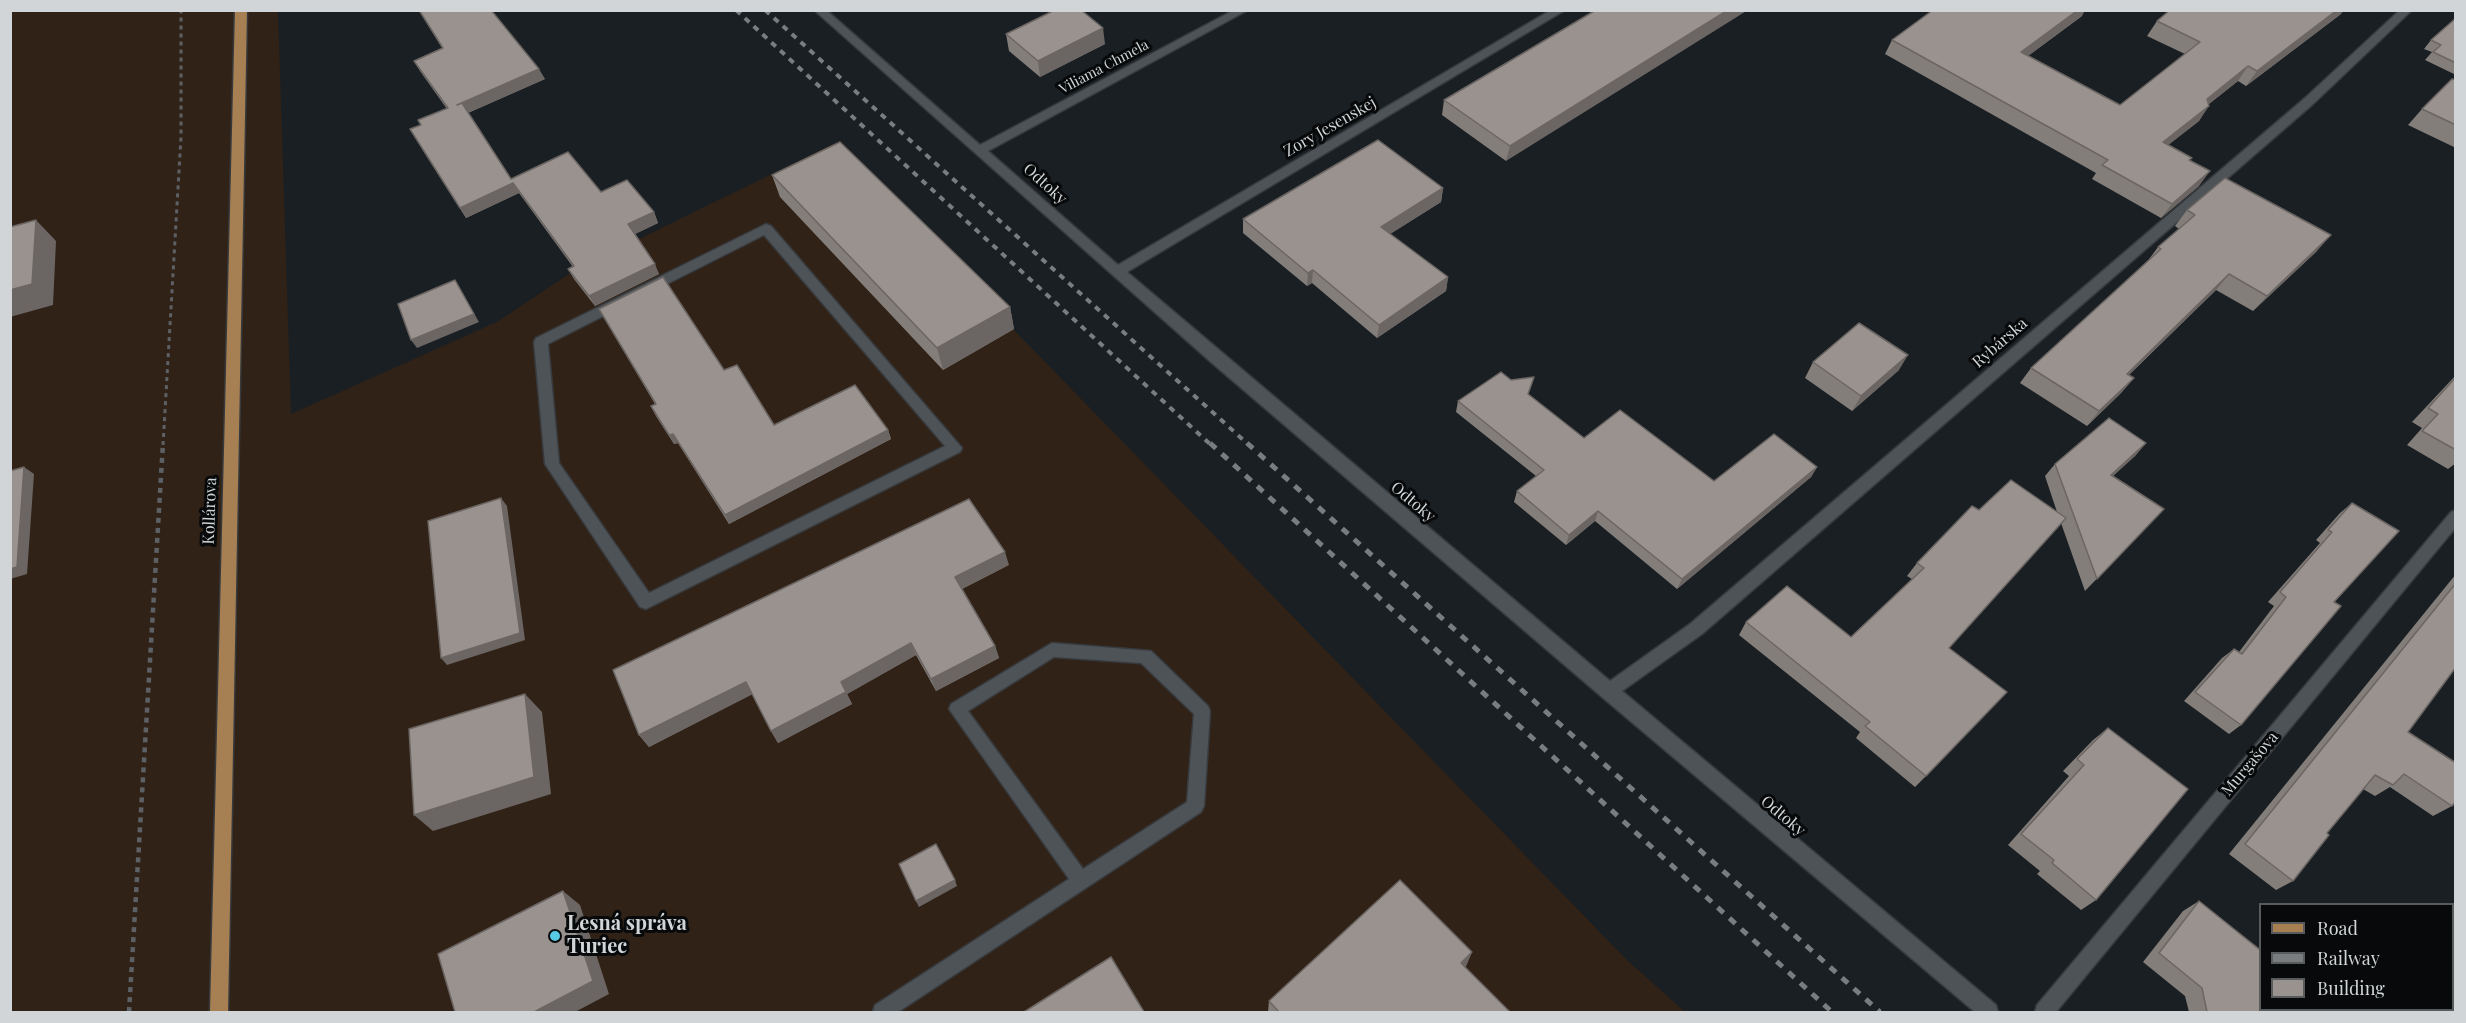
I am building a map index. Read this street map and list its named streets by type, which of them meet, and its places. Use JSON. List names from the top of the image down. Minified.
{"streets":{"main road":["Kollárova"],"street":["Viliama Chmela","Zory Jesenskej","Odtoky","Rybárska","Murgašova"]},"crossings":[["Viliama Chmela","Odtoky"],["Zory Jesenskej","Odtoky"],["Odtoky","Rybárska"]],"places":["Lesná správa Turiec"],"legend":["Road","Railway","Building"]}
